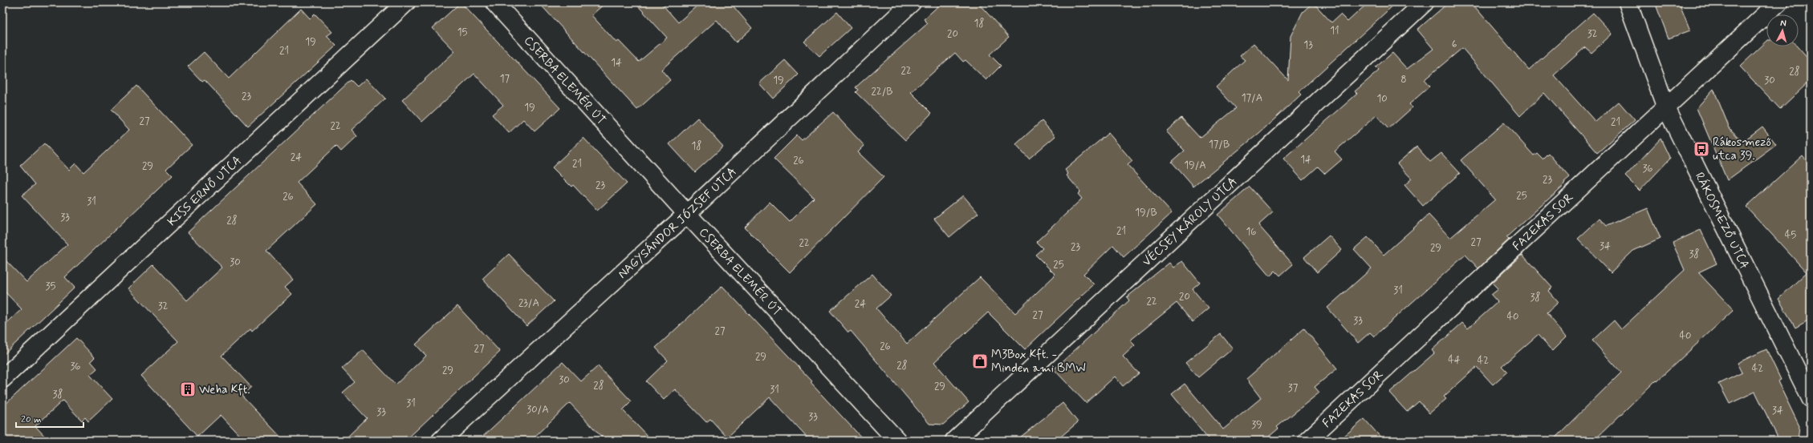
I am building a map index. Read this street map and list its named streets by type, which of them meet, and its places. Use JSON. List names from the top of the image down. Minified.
{"streets":{"street":["CSERBA ELEMÉR ÚT","KISS ERNŐ UTCA","RÁKOSMEZŐ UTCA","VÉCSEY KÁROLY UTCA","FAZEKAS SOR","NAGYSÁNDOR JÓZSEF UTCA"]},"crossings":[["CSERBA ELEMÉR ÚT","NAGYSÁNDOR JÓZSEF UTCA"],["RÁKOSMEZŐ UTCA","FAZEKAS SOR"]],"places":{"bus stop":["Rákosmező utca 39."],"shop":["M3Box Kft. - Minden ami BMW"],"building":["Weha Kft."]},"house_numbers":["18","11","15","20","32","19","6","13","21","14","22","28","17","8","19","30","22/B","23","17/A","10","19","27","21","22","17/B","18","24","14","26","21","19/A","29","36","23","23","25","26","31","19/B","33","28","21","16","45","27","22","34","23","29","38","30","25","35","31","20","38","22","23/A","24","32","27","40","33","27","40","26","27","29","44","42","28","36","42","29","30","28","29","37","31","38","31","30/A","34","33","33","39"],"scale_bar":"20 m","north":"top"}
